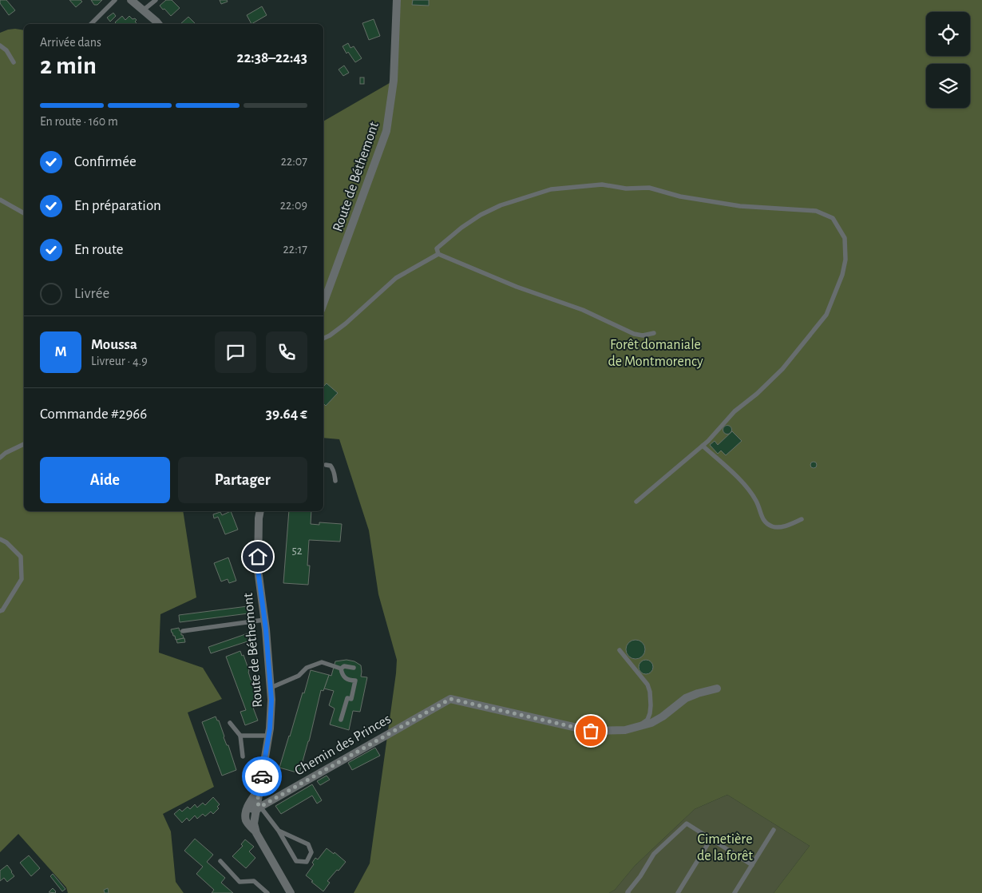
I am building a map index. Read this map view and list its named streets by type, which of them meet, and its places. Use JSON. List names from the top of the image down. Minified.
{"streets":{"street":["Route de Béthemont","Chemin des Princes"]},"crossings":[["Route de Béthemont","Chemin des Princes"]],"parks":["Forêt domaniale de Montmorency","Cimetière de la forêt"],"house_numbers":["52"],"page":{"heading":["2 min","Arrivée dans","22:38–22:43"],"panel":["Moussa","Livreur · 4.9","Commande #2966","39.64 €"],"bar":"En route · 160 m","list":[["Confirmée","22:07"],["En préparation","22:09"],["En route","22:17"],"Livrée"],"round":"M","buttons":["Aide","Partager"]}}
